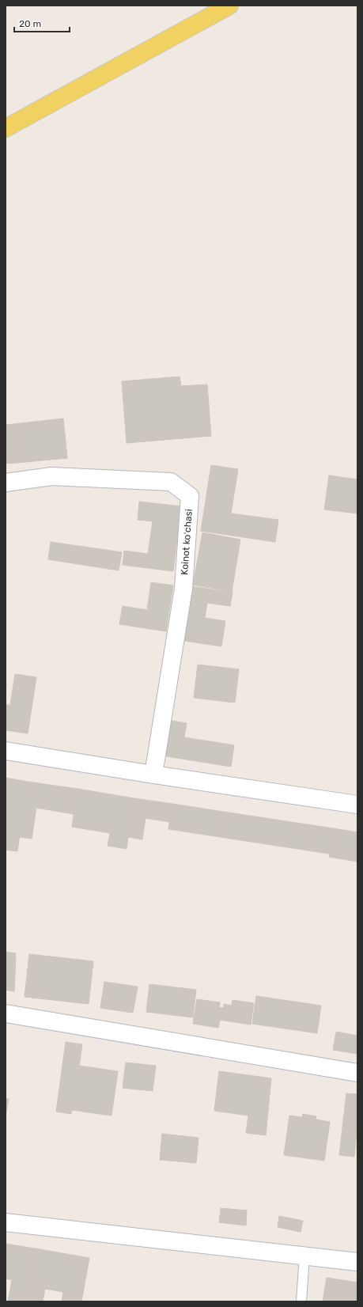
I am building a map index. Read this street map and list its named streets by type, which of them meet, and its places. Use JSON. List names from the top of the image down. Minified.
{"streets":{"street":["Koinot koʻchasi"]},"scale_bar":"20 m"}
